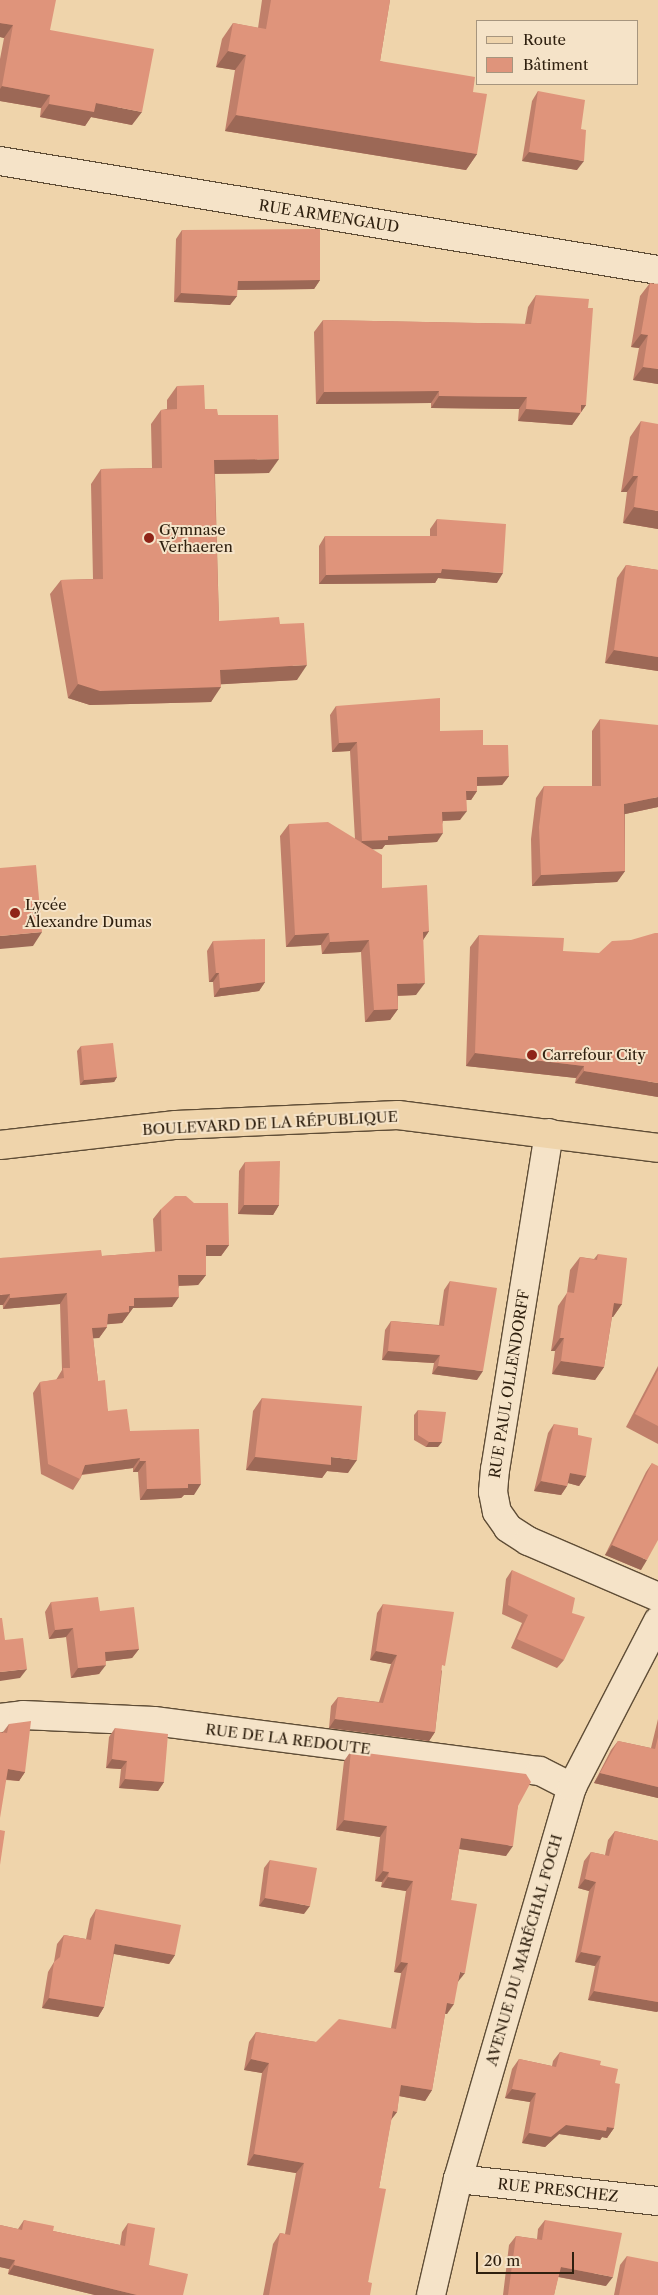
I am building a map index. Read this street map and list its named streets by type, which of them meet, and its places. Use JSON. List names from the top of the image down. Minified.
{"streets":{"main road":["BOULEVARD DE LA RÉPUBLIQUE"],"street":["RUE ARMENGAUD","RUE PAUL OLLENDORFF","RUE DE LA REDOUTE","AVENUE DU MARÉCHAL FOCH","RUE PRESCHEZ"]},"crossings":[["BOULEVARD DE LA RÉPUBLIQUE","RUE PAUL OLLENDORFF"],["RUE DE LA REDOUTE","AVENUE DU MARÉCHAL FOCH"],["AVENUE DU MARÉCHAL FOCH","RUE PRESCHEZ"]],"places":["Gymnase Verhaeren","Lycée Alexandre Dumas","Carrefour City"],"legend":["Route","Bâtiment"],"scale_bar":"20 m"}
